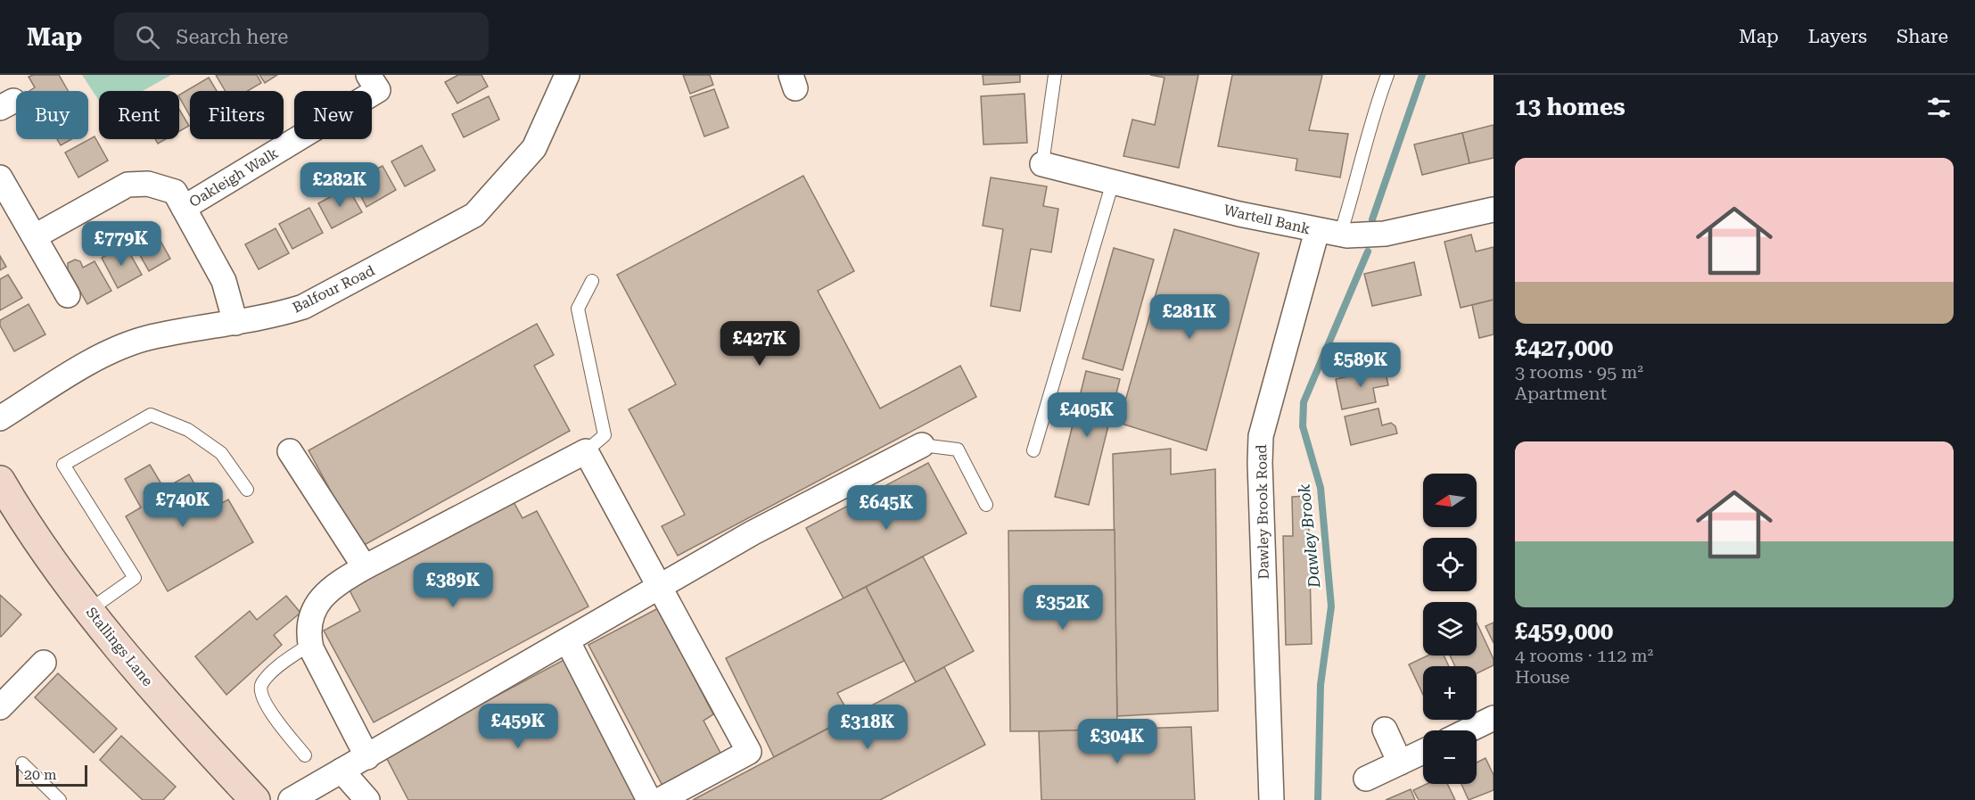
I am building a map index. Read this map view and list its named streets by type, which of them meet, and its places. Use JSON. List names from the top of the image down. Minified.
{"streets":{"main road":["Stallings Lane"],"street":["Oakleigh Walk","Wartell Bank","Balfour Road","Dawley Brook Road"]},"crossings":[["Wartell Bank","Dawley Brook Road"]],"water":["Dawley Brook"],"scale_bar":"20 m","north":"left","page":{"header":"Map","search":"Search here","nav":["Map","Layers","Share"],"heading":"13 homes","chip":["Buy","Rent","Filters","New"],"list":[{"name":"£427,000","note":"3 rooms · 95 m² · Apartment"},{"name":"£459,000","note":"4 rooms · 112 m² · House"}],"price":["£282K","£779K","£281K","£427K","£589K","£405K","£740K","£645K","£389K","£352K","£459K","£318K","£304K"],"map_buttons":["+","−"],"scale":"20 m"}}
